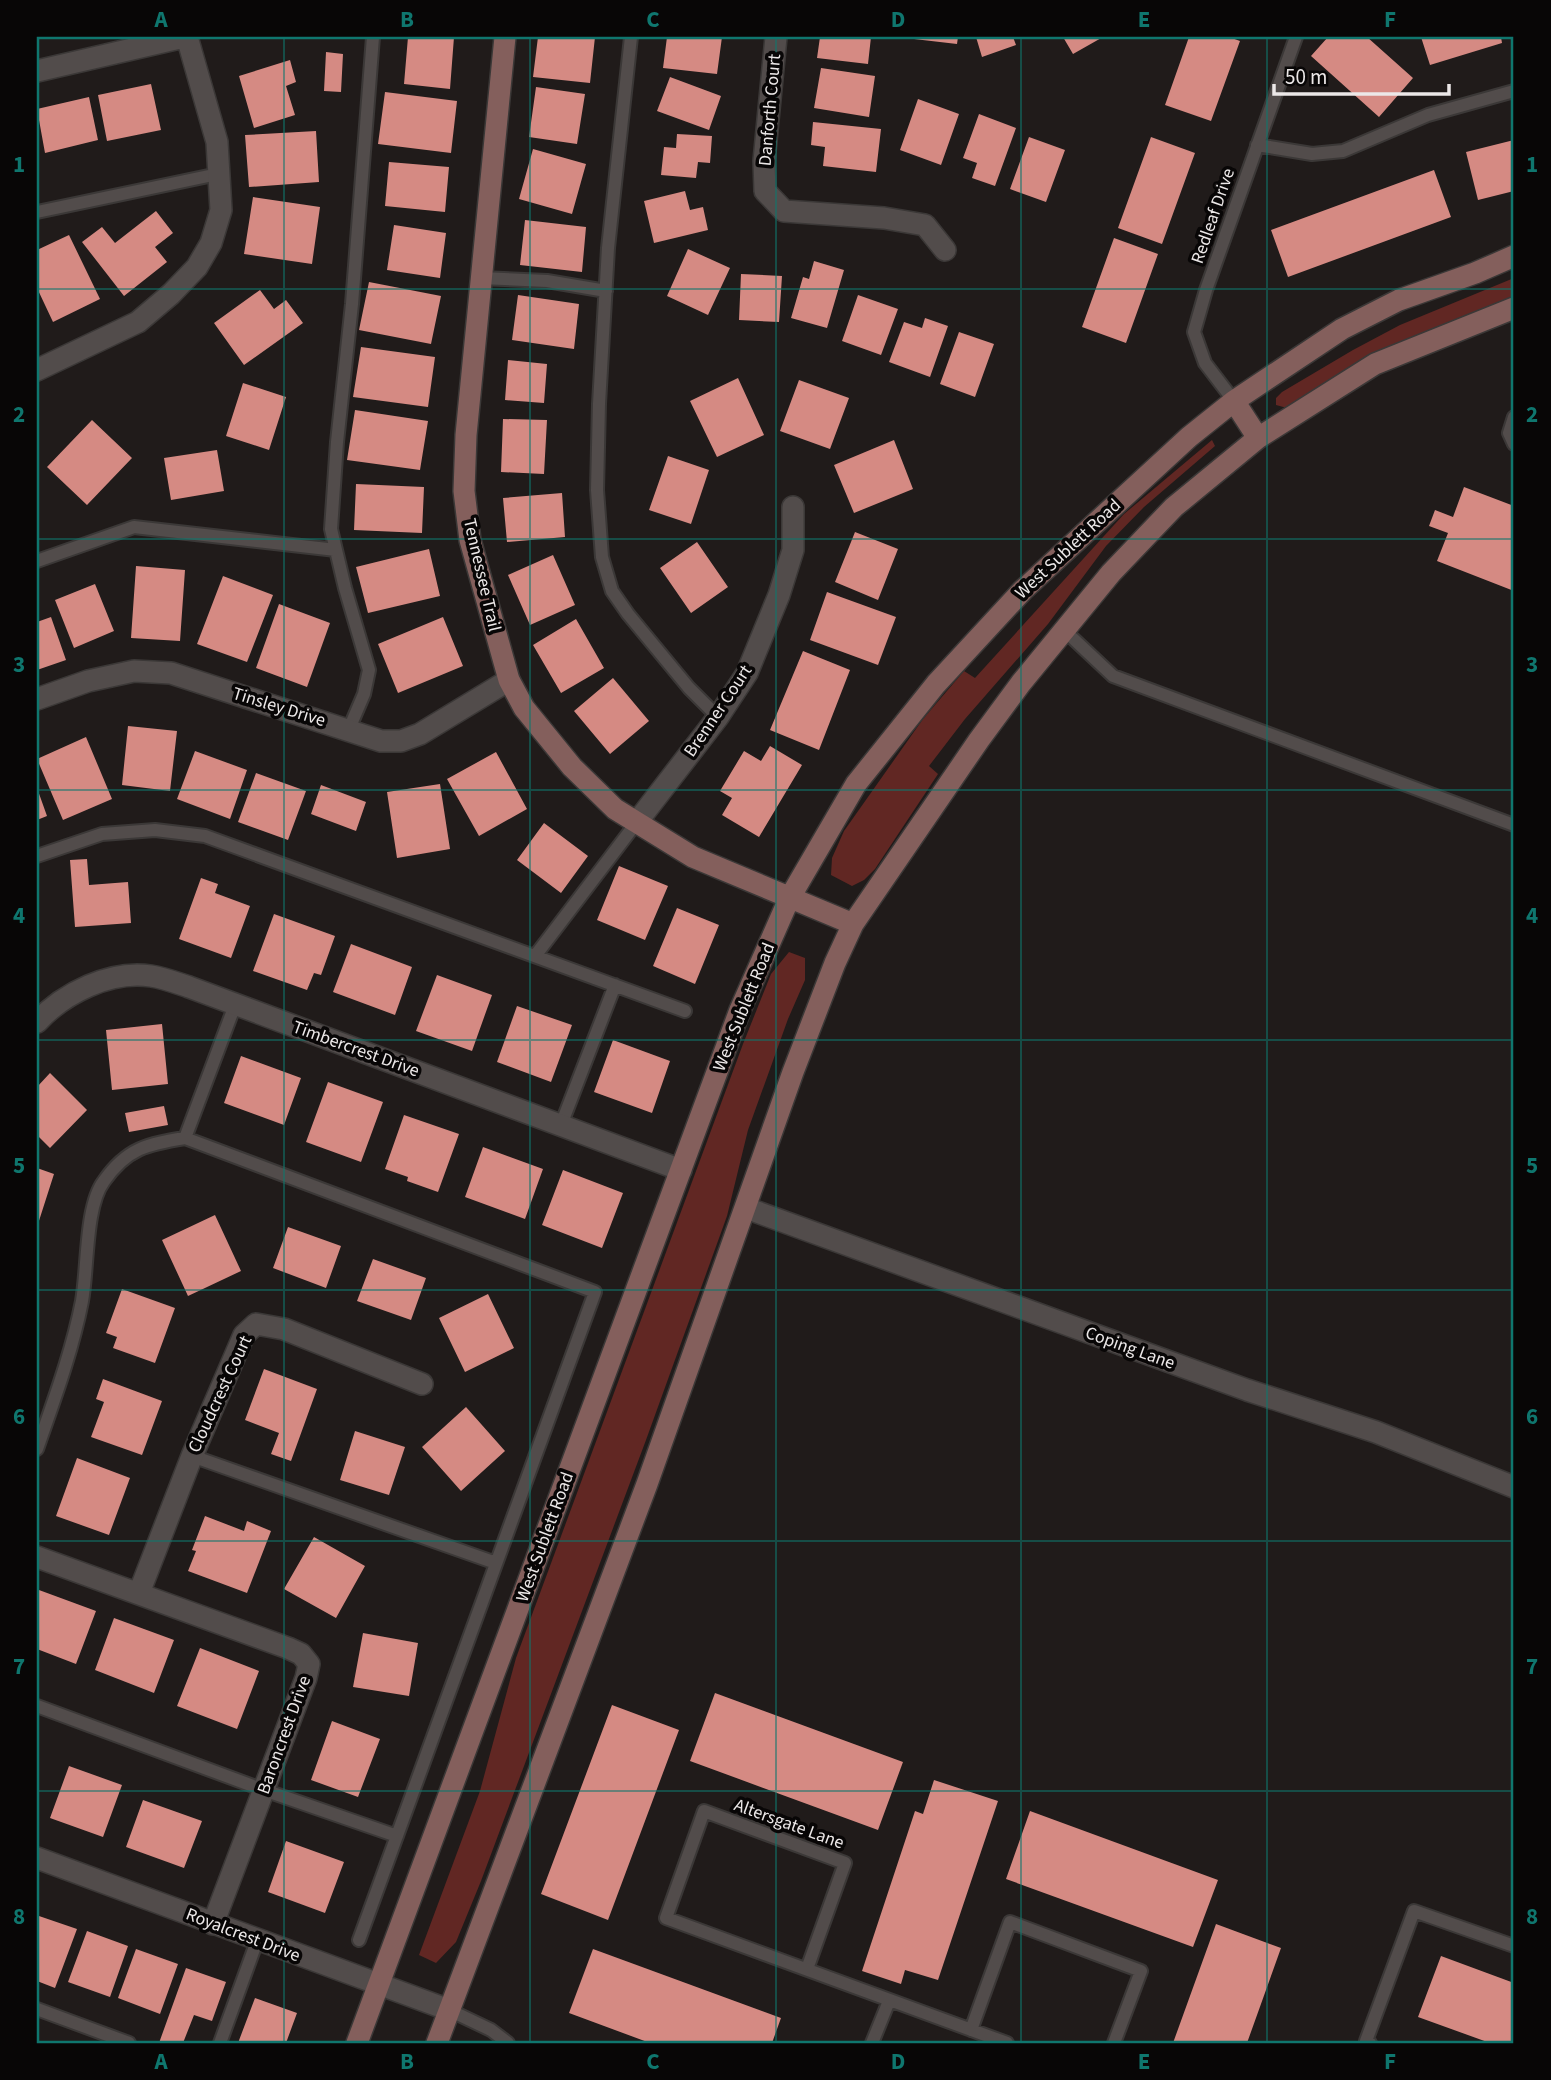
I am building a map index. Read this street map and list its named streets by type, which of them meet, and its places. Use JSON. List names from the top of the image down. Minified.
{"streets":{"main road":["West Sublett Road","Tennessee Trail"],"street":["Danforth Court","Tinsley Drive","Brenner Court","Timbercrest Drive","Coping Lane","Cloudcrest Court","Baroncrest Drive","Royalcrest Drive"],"lane":["Redleaf Drive","Altersgate Lane"]},"crossings":[["Redleaf Drive","West Sublett Road"],["West Sublett Road","Tennessee Trail"],["West Sublett Road","Timbercrest Drive"],["West Sublett Road","Royalcrest Drive"],["Tennessee Trail","Tinsley Drive"],["Tennessee Trail","Brenner Court"],["Cloudcrest Court","Baroncrest Drive"],["Baroncrest Drive","Royalcrest Drive"]],"scale_bar":"50 m","grid":{"columns":["A","B","C","D","E","F"],"rows":["1","2","3","4","5","6","7","8"]}}
